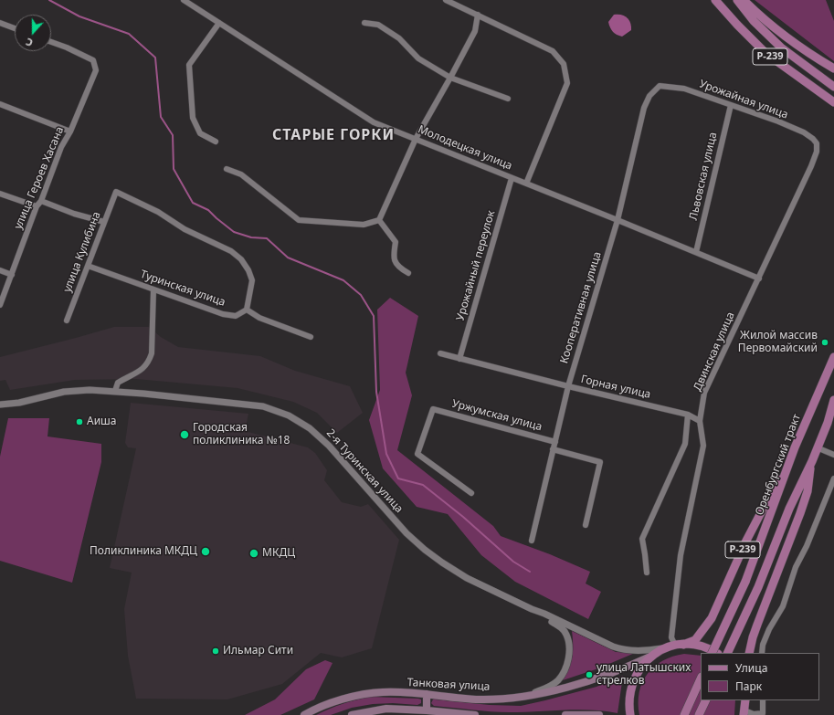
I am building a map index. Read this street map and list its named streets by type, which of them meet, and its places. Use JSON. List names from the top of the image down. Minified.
{"streets":{"main road":["Р-239","Оренбургский тракт","Танковая улица"],"street":["Урожайная улица","Молодецкая улица","Львовская улица","улица Героев Хасана","улица Кулибина","Урожайный переулок","Туринская улица","Кооперативная улица","Двинская улица","Горная улица","Уржумская улица","2-я Туринская улица"]},"crossings":[["Р-239","Двинская улица"],["Р-239","Оренбургский тракт"],["Р-239","2-я Туринская улица"],["Р-239","Танковая улица"],["Урожайная улица","Львовская улица"],["Урожайная улица","Кооперативная улица"],["Урожайная улица","Двинская улица"],["Молодецкая улица","Львовская улица"],["Молодецкая улица","Урожайный переулок"],["Молодецкая улица","Кооперативная улица"],["Молодецкая улица","Двинская улица"],["улица Кулибина","Туринская улица"],["Урожайный переулок","Горная улица"],["Кооперативная улица","Горная улица"],["Кооперативная улица","Уржумская улица"],["Двинская улица","Горная улица"]],"districts":["СТАРЫЕ ГОРКИ"],"places":["Жилой массив Первомайский","Аиша","Городская поликлиника №18","Поликлиника МКДЦ","МКДЦ","Ильмар Сити","улица Латышских стрелков"],"legend":["Улица","Парк"],"north":"bottom"}
